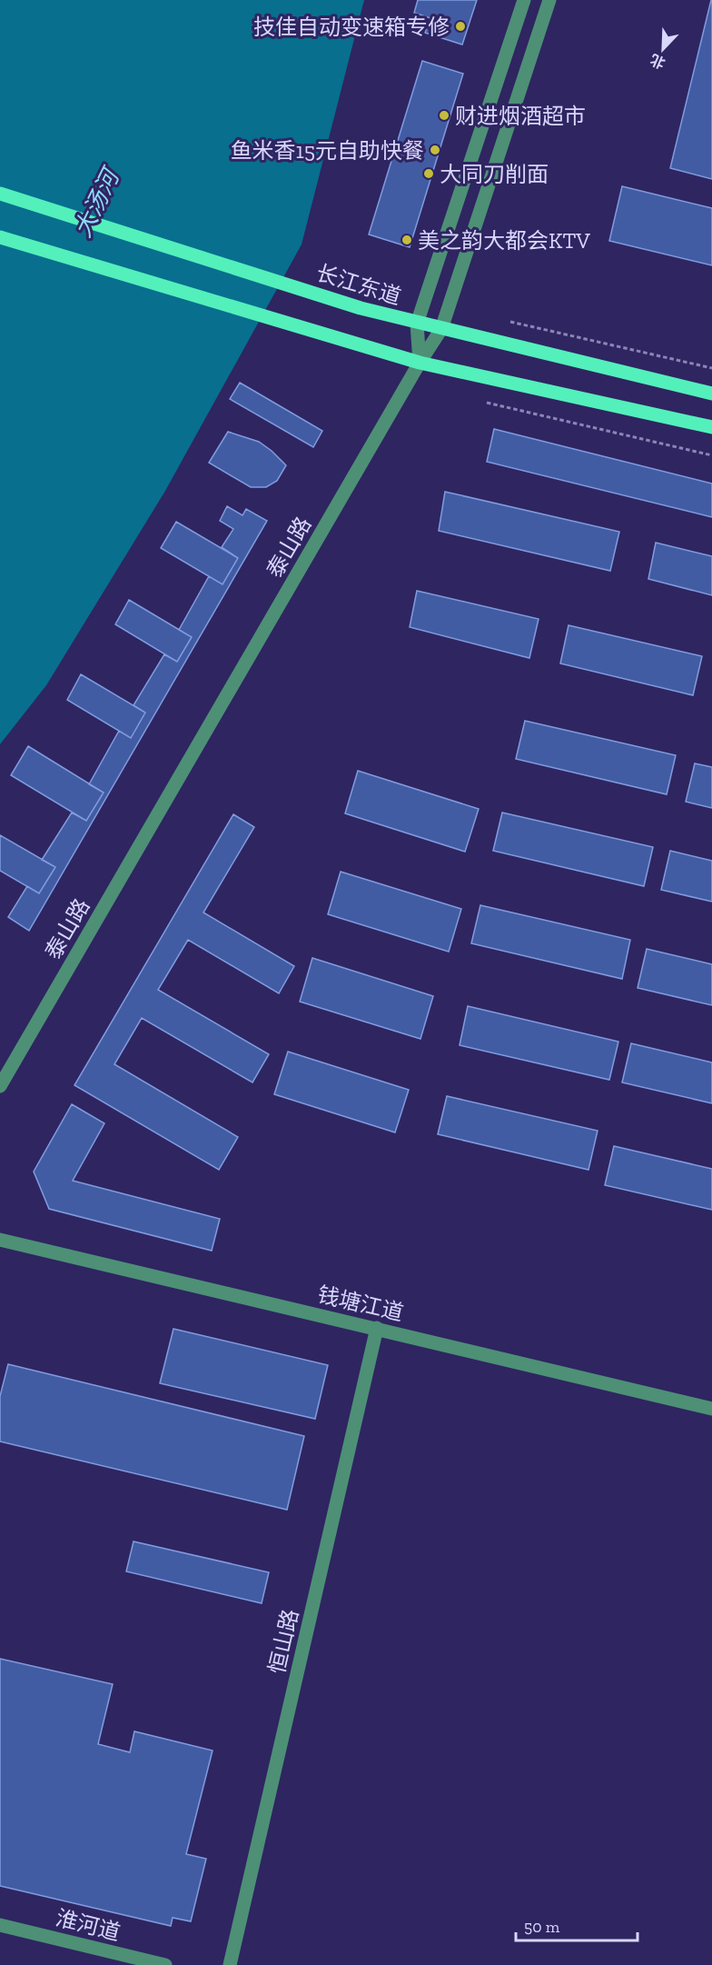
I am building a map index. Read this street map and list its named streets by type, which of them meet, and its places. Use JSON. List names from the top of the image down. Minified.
{"streets":{"main road":["长江东道"],"street":["泰山路","钱塘江道","恒山路","淮河道"]},"crossings":[["长江东道","泰山路"],["钱塘江道","恒山路"]],"water":["大汤河"],"places":["技佳自动变速箱专修","财进烟酒超市","鱼米香15元自助快餐","大同刀削面","美之韵大都会KTV"],"scale_bar":"50 m","north":"bottom left"}
